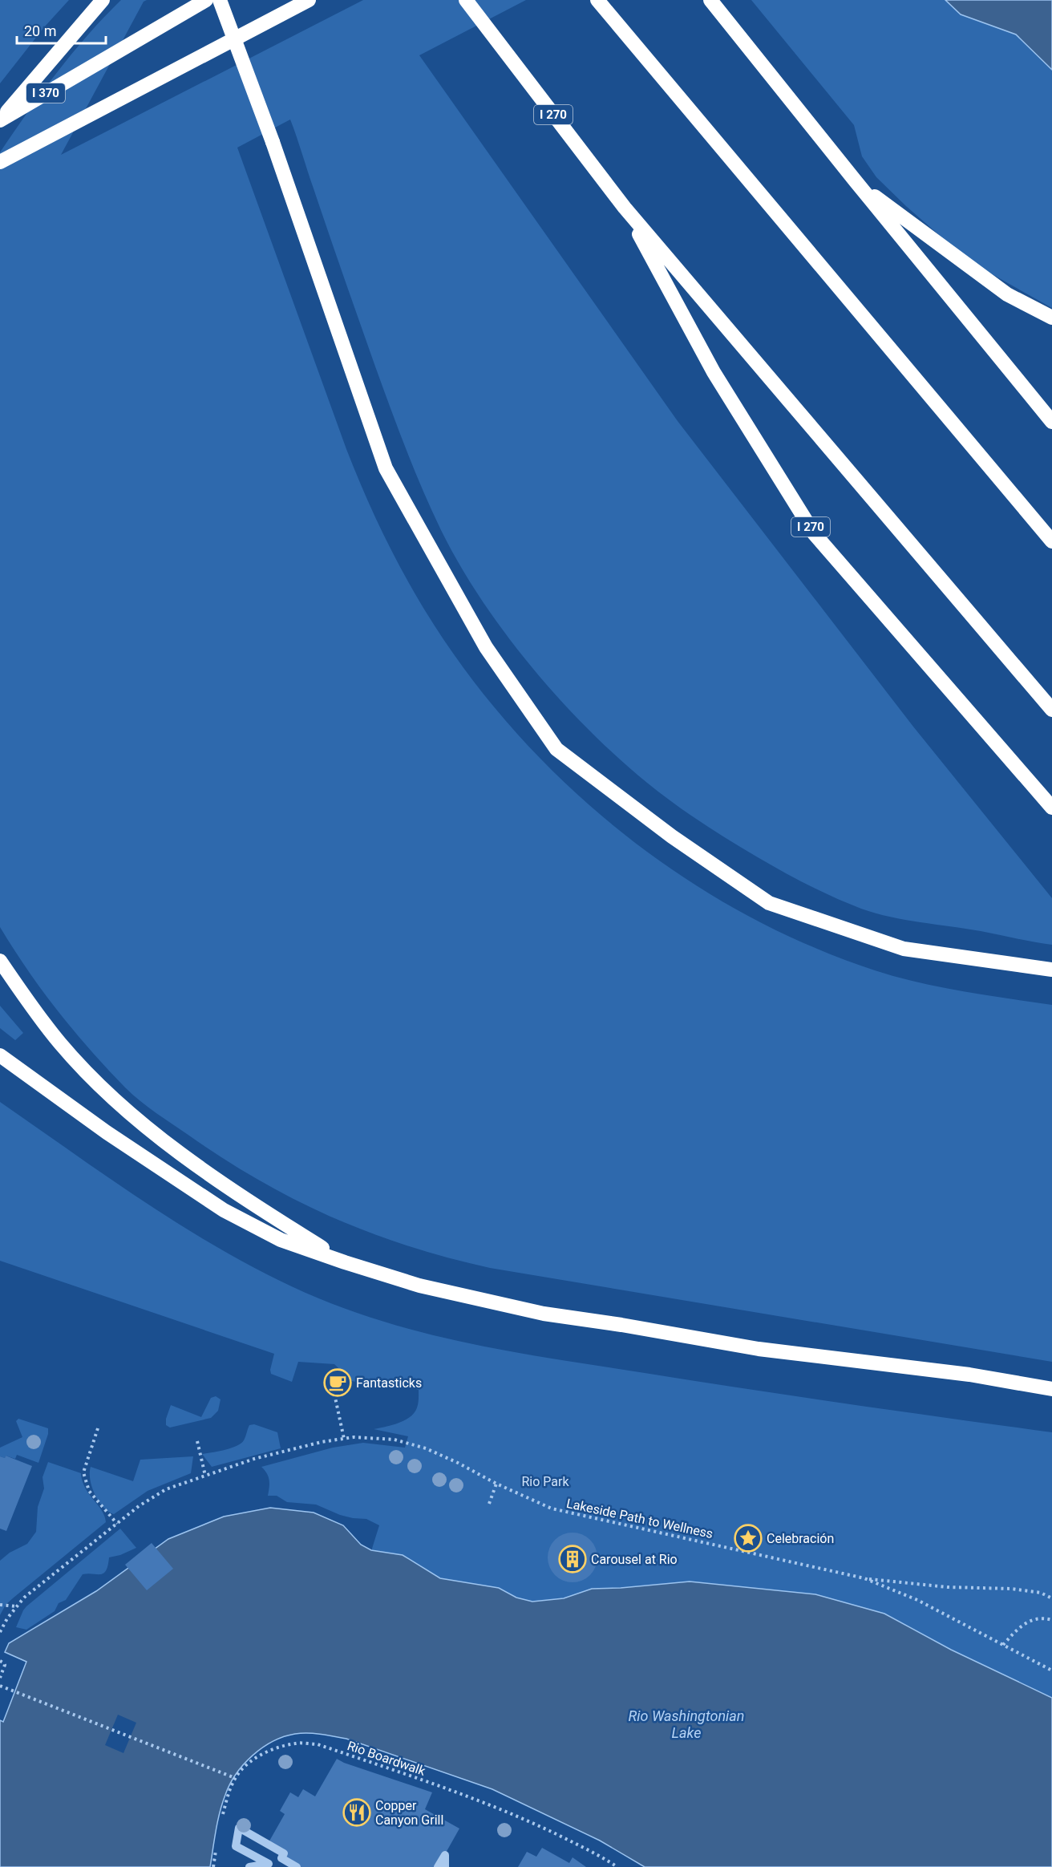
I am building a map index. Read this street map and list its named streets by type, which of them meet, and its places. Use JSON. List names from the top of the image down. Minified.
{"streets":{"highway":["I 370","I 270"],"path":["Lakeside Path to Wellness","Rio Boardwalk"]},"water":["Rio Washingtonian Lake"],"parks":["Rio Park"],"places":{"cafe":["Fantasticks"],"place":["Celebración"],"building":["Carousel at Rio"],"restaurant":["Copper Canyon Grill"]},"scale_bar":"20 m"}
